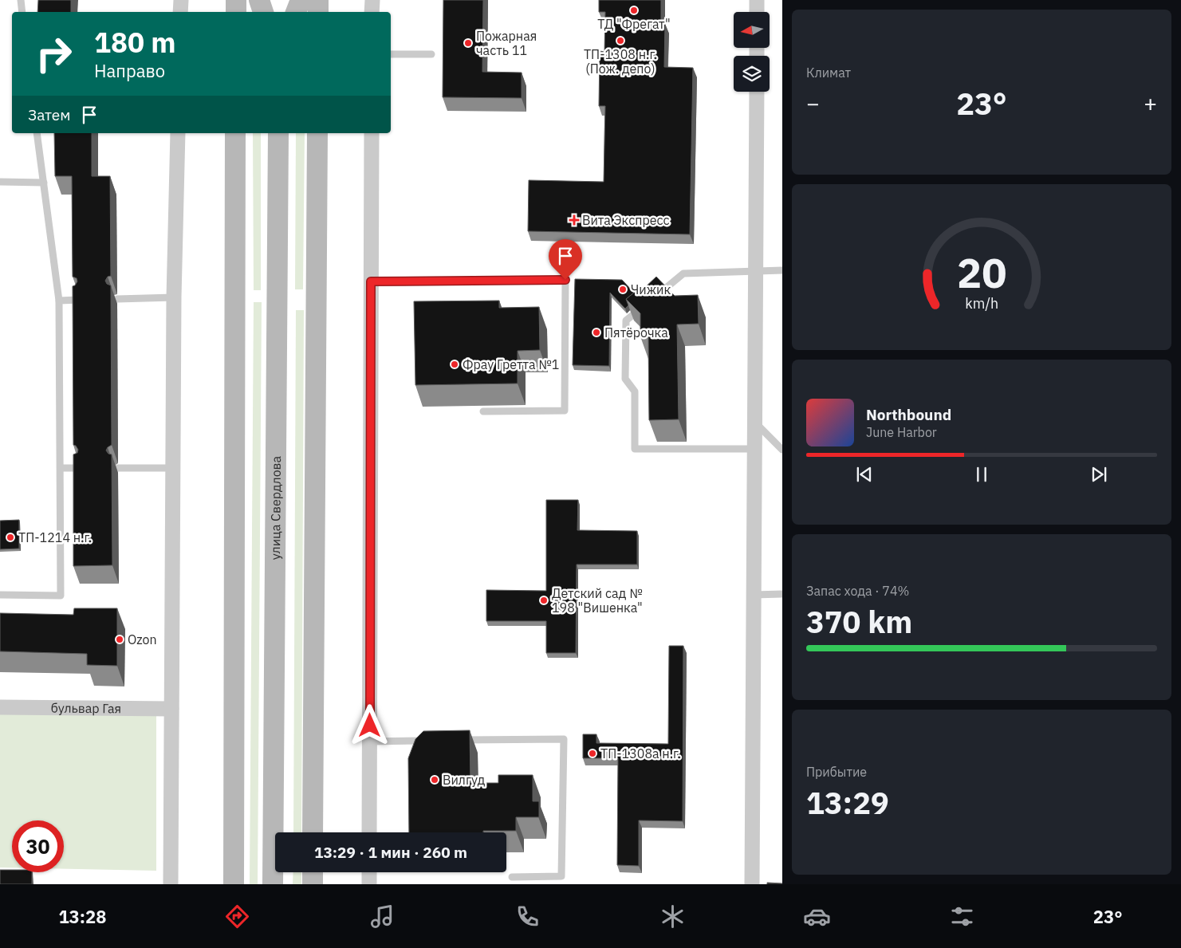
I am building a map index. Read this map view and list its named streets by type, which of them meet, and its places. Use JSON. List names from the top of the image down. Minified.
{"streets":{"main road":["улица Свердлова"],"street":["бульвар Гая"]},"places":{"other":["ТД \"Фрегат\"","ТП-1308 н.г. (Пож. депо)","Пожарная часть 11","Чижик","Пятёрочка","Фрау Гретта №1","ТП-1214 н.г.","Детский сад № 198 \"Вишенка\"","Ozon","ТП-1308а н.г.","Вилгуд"],"health":["Вита Экспресс"]},"north":"left","page":{"tile":["Климат",["Запас хода · 74%","370 km"],["Прибытие","13:29"]],"turn":["180 m","Направо"],"heat":["−","23°","+"],"then":"Затем","song":["Northbound","June Harbor"],"limit":"30","trip":"13:29 · 1 мин · 260 m","tabs":["13:28","23°"],"gauge":["20","km/h"]}}
